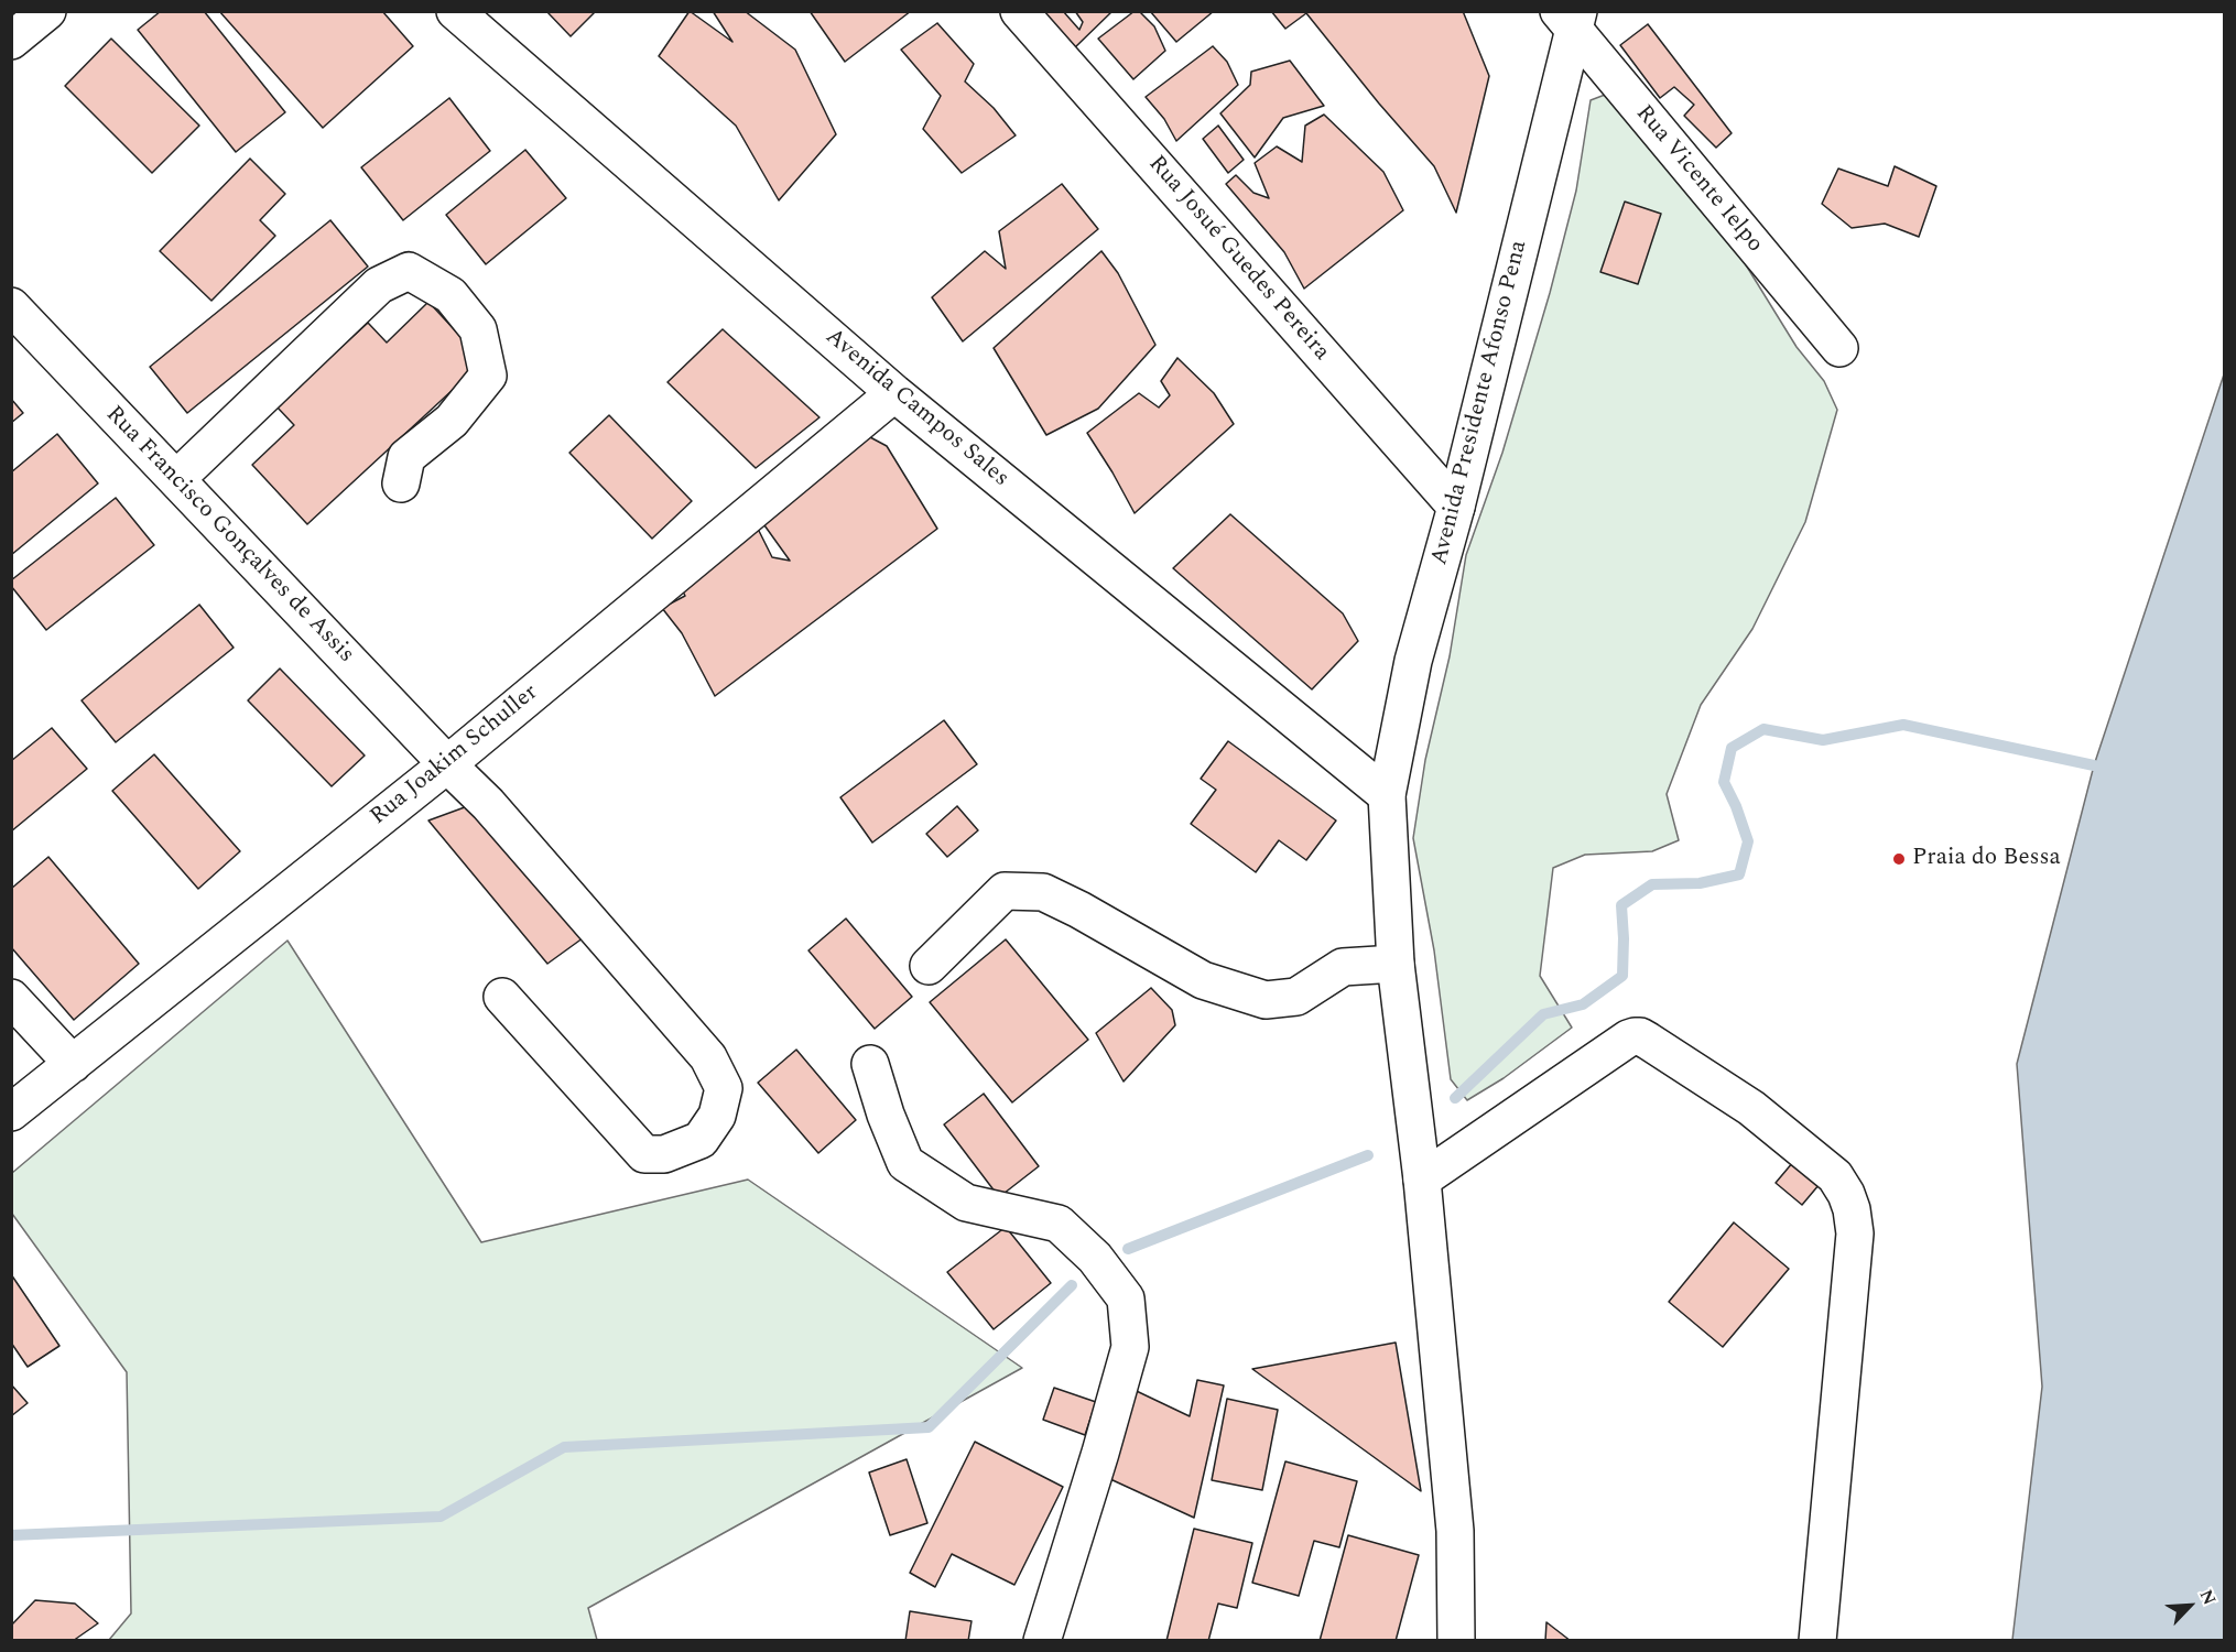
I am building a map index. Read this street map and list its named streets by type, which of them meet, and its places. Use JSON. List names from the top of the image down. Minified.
{"streets":{"street":["Rua Vicente Ielpo","Rua Josué Guedes Pereira","Avenida Presidente Afonso Pena","Avenida Campos Sales","Rua Francisco Gonçalves de Assis","Rua Joakim Schuller"]},"crossings":[["Rua Vicente Ielpo","Avenida Presidente Afonso Pena"],["Rua Josué Guedes Pereira","Avenida Presidente Afonso Pena"],["Avenida Presidente Afonso Pena","Avenida Campos Sales"],["Avenida Campos Sales","Rua Joakim Schuller"],["Rua Francisco Gonçalves de Assis","Rua Joakim Schuller"]],"places":["Praia do Bessa"],"north":"top right"}
